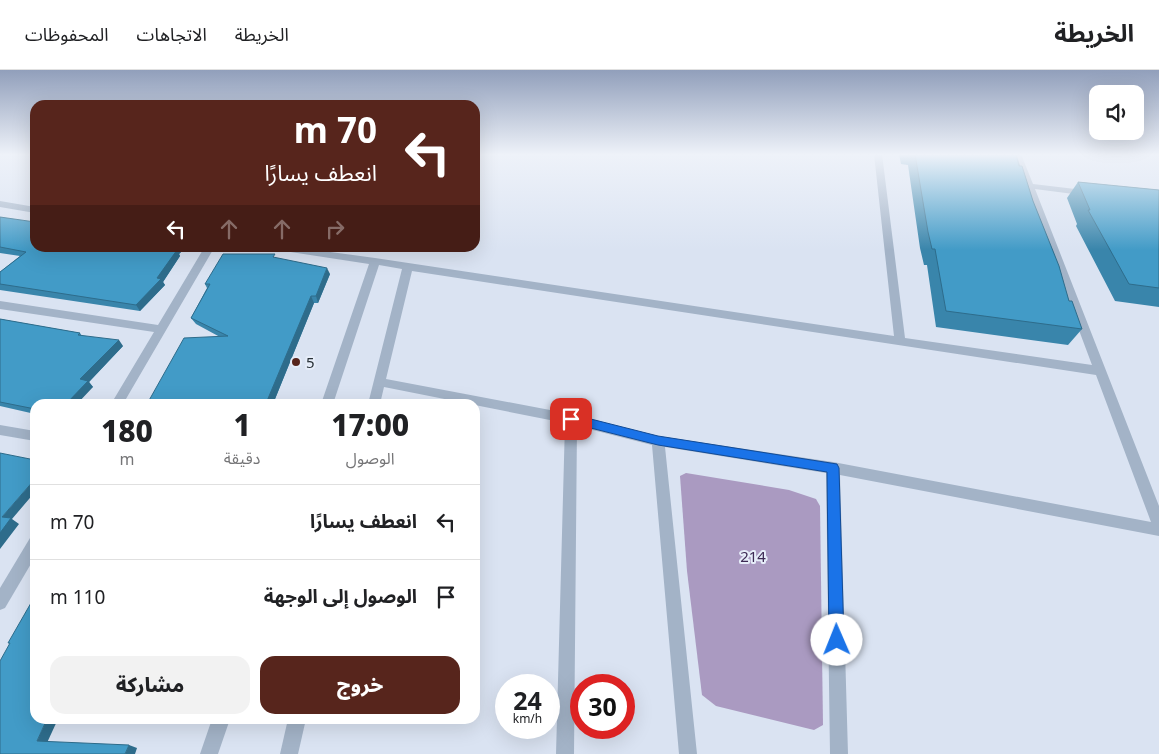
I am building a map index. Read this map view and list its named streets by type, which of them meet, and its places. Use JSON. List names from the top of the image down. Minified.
{"parks":["214"],"places":["5"],"page":{"header":"الخريطة","nav":["الخريطة","الاتجاهات","المحفوظات"],"turn":["70 m","انعطف يسارًا"],"eta":["17:00","الوصول","1","دقيقة","180","m"],"list":[{"name":"انعطف يسارًا","value":"70 m"},{"name":"الوصول إلى الوجهة","value":"110 m"}],"buttons":["خروج","مشاركة"],"speed":"24 km/h","limit":"30"}}
